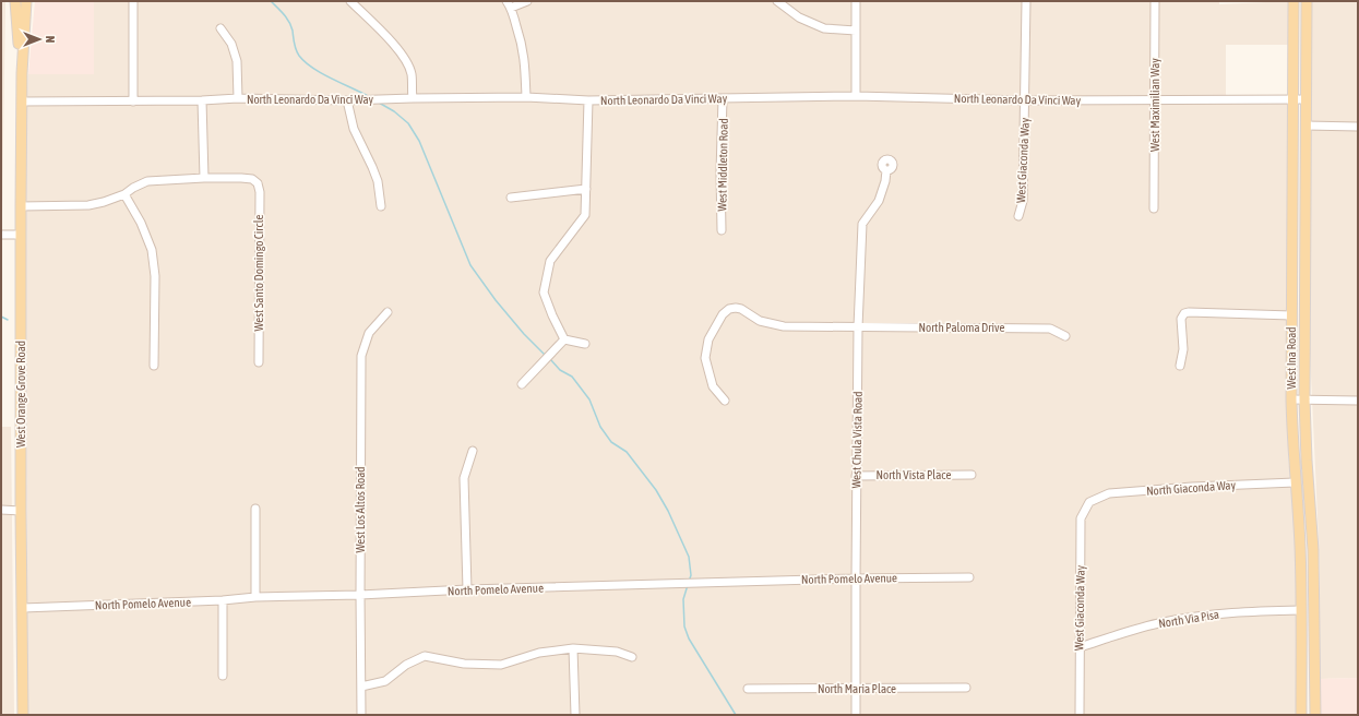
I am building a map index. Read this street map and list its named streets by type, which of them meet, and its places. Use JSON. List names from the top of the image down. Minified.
{"streets":{"main road":["West Ina Road","West Orange Grove Road"],"street":["North Leonardo Da Vinci Way","West Maximilian Way","West Giaconda Way","West Middleton Road","West Santo Domingo Circle","North Paloma Drive","West Chula Vista Road","North Vista Place","North Giaconda Way","West Los Altos Road","North Pomelo Avenue","North Via Pisa","North Maria Place"]},"crossings":[["North Leonardo Da Vinci Way","West Maximilian Way"],["North Leonardo Da Vinci Way","West Giaconda Way"],["North Leonardo Da Vinci Way","West Middleton Road"],["North Leonardo Da Vinci Way","West Ina Road"],["North Leonardo Da Vinci Way","West Orange Grove Road"],["West Giaconda Way","North Giaconda Way"],["West Giaconda Way","North Via Pisa"],["North Paloma Drive","West Chula Vista Road"],["West Ina Road","North Giaconda Way"],["West Ina Road","North Via Pisa"],["West Orange Grove Road","North Pomelo Avenue"],["West Chula Vista Road","North Vista Place"],["West Chula Vista Road","North Pomelo Avenue"],["West Chula Vista Road","North Maria Place"],["West Los Altos Road","North Pomelo Avenue"]],"north":"right"}
